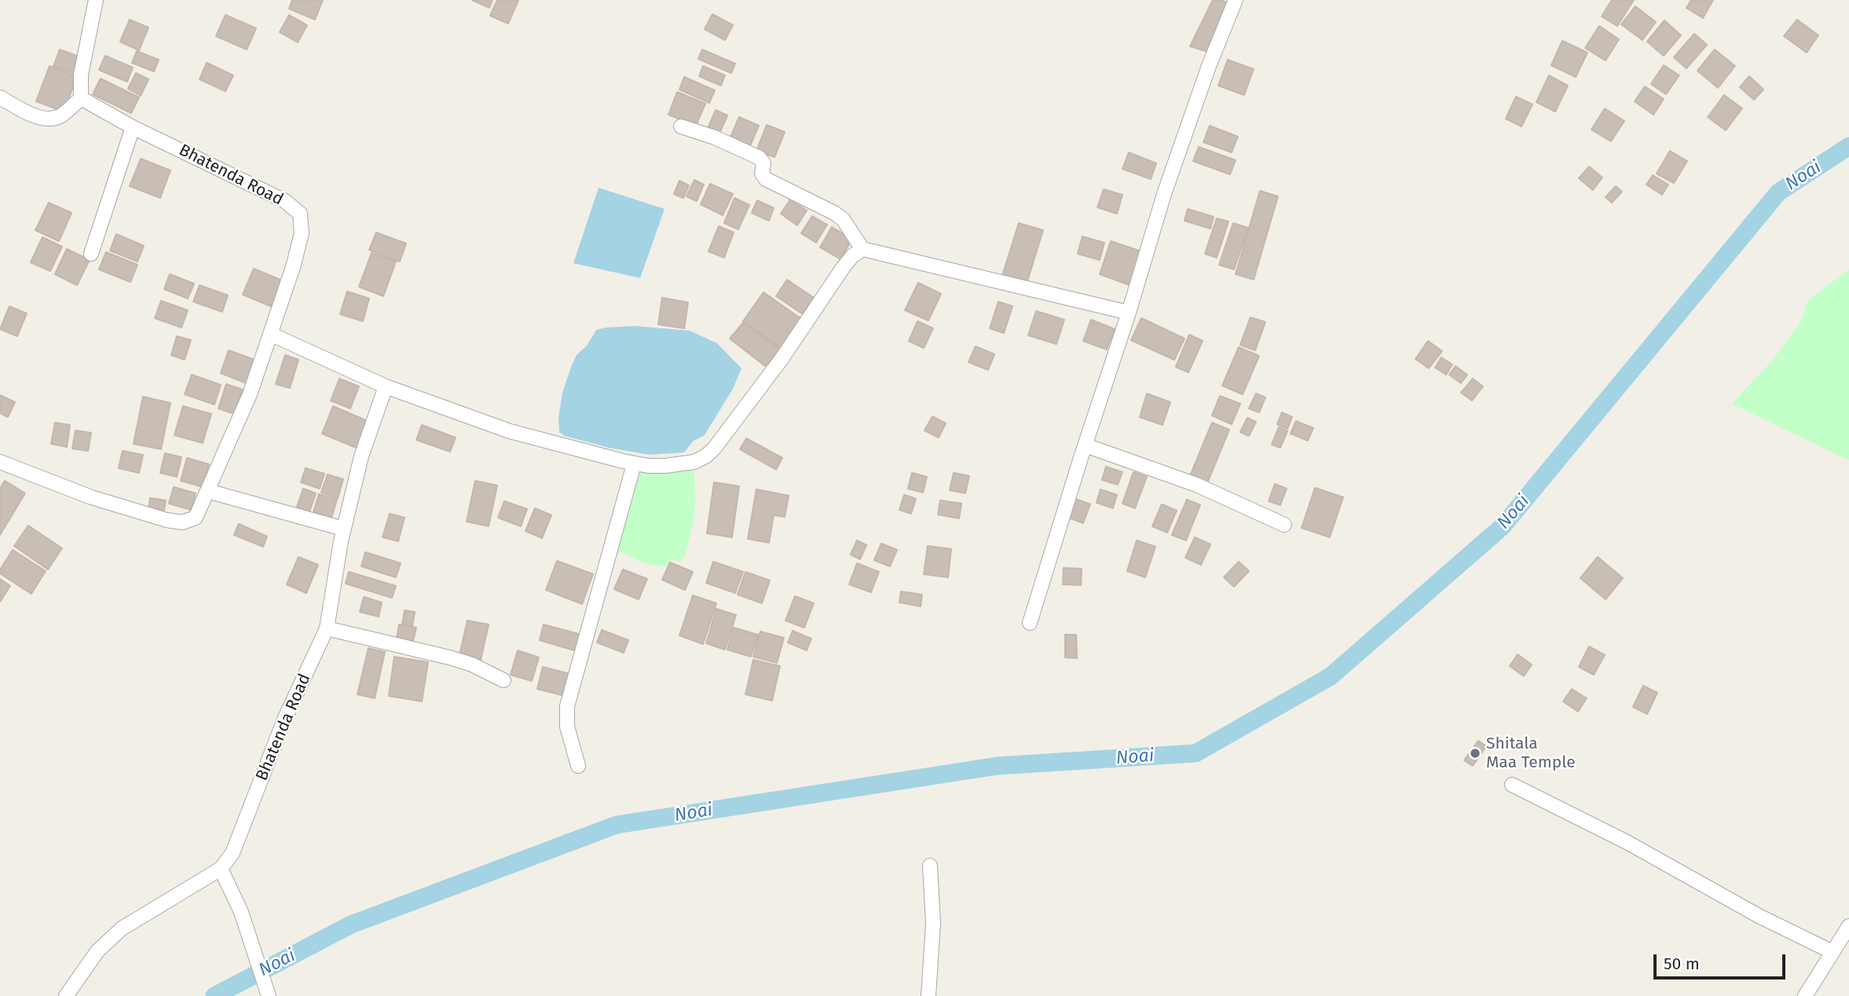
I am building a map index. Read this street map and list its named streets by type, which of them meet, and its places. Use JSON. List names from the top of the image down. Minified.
{"streets":{"street":["Bhatenda Road"]},"water":["Noai"],"places":["Shitala Maa Temple"],"scale_bar":"50 m"}
